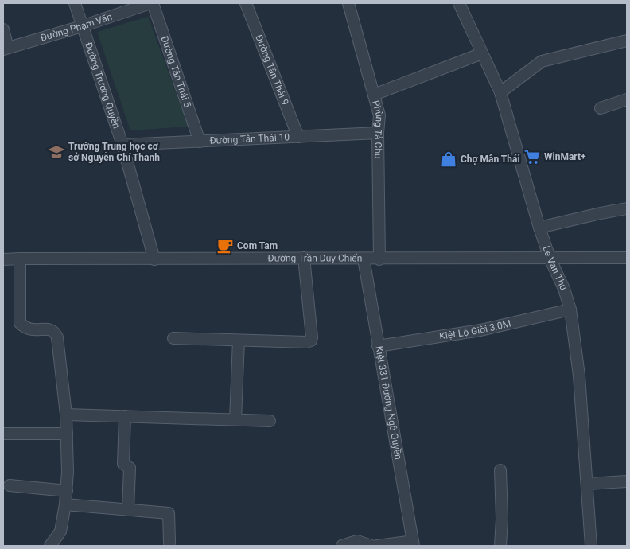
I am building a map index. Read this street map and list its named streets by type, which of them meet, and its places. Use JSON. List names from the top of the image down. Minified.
{"streets":{"street":["Đường Phạm Vấn","Đường Tân Thái 9","Đường Tân Thái 5","Đường Trương Quyền","Phùng Tả Chu","Đường Tân Thái 10","Đường Trần Duy Chiến","Le Van Thu","Kiệt Lộ Giời 3.0M","Kiệt 331 Đường Ngô Quyền"]},"crossings":[["Đường Phạm Vấn","Đường Tân Thái 5"],["Đường Phạm Vấn","Đường Trương Quyền"],["Đường Tân Thái 9","Đường Tân Thái 10"],["Đường Tân Thái 5","Đường Tân Thái 10"],["Đường Trương Quyền","Đường Tân Thái 10"],["Đường Trương Quyền","Đường Trần Duy Chiến"],["Phùng Tả Chu","Đường Tân Thái 10"],["Phùng Tả Chu","Đường Trần Duy Chiến"],["Đường Trần Duy Chiến","Le Van Thu"],["Đường Trần Duy Chiến","Kiệt 331 Đường Ngô Quyền"],["Le Van Thu","Kiệt Lộ Giời 3.0M"],["Kiệt Lộ Giời 3.0M","Kiệt 331 Đường Ngô Quyền"]],"places":{"school or university":["Trường Trung học cơ sở Nguyễn Chí Thanh"],"supermarket":["WinMart+"],"shop":["Chợ Mân Thái"],"cafe":["Com Tam"]}}
